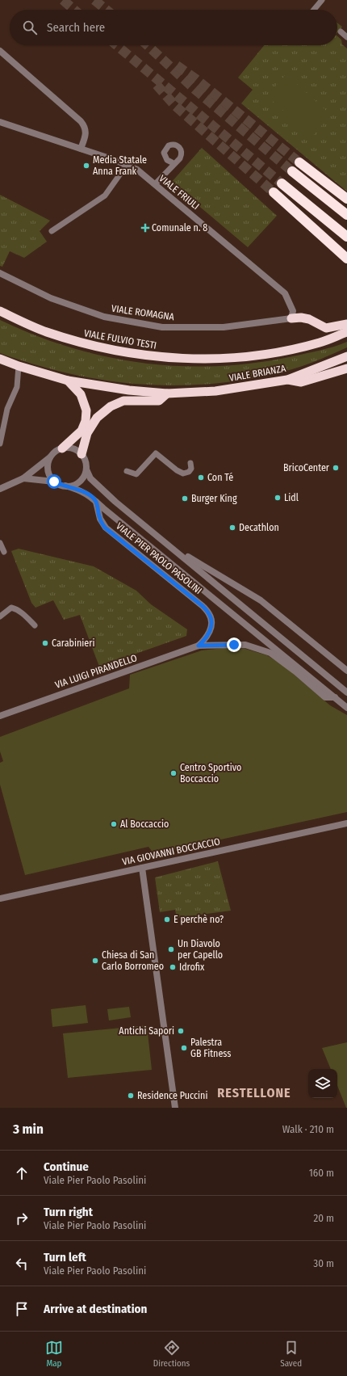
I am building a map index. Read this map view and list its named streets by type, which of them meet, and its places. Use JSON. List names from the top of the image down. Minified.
{"streets":{"highway":["VIALE FULVIO TESTI","VIALE BRIANZA"],"street":["VIALE FRIULI","VIALE ROMAGNA","VIALE PIER PAOLO PASOLINI","VIA LUIGI PIRANDELLO","VIA GIOVANNI BOCCACCIO"]},"crossings":[["VIALE FRIULI","VIALE ROMAGNA"],["VIALE FULVIO TESTI","VIALE BRIANZA"],["VIALE PIER PAOLO PASOLINI","VIA LUIGI PIRANDELLO"]],"districts":["RESTELLONE"],"places":{"other":["Media Statale Anna Frank","BricoCenter","Con Té","Lidl","Burger King","Decathlon","Carabinieri","Centro Sportivo Boccaccio","Al Boccaccio","E perchè no?","Un Diavolo per Capello","Chiesa di San Carlo Borromeo","Idrofix","Antichi Sapori","Palestra GB Fitness","Residence Puccini"],"health":["Comunale n. 8"]},"page":{"search":"Search here","heading":["3 min","Walk · 210 m"],"list":[["Continue","Viale Pier Paolo Pasolini","160 m"],["Turn right","Viale Pier Paolo Pasolini","20 m"],["Turn left","Viale Pier Paolo Pasolini","30 m"],"Arrive at destination"],"nav":["Map","Directions","Saved"]}}
